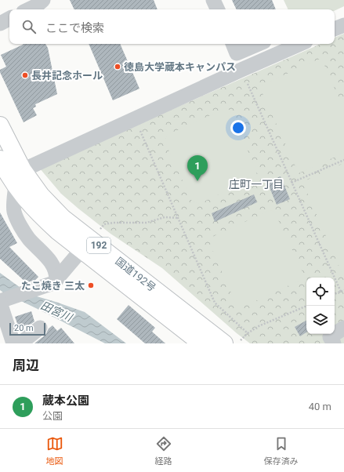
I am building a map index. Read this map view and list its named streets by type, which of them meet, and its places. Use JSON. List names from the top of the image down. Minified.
{"streets":{"highway":["192","国道192号"]},"districts":["庄町一丁目"],"water":["田宮川"],"places":["徳島大学蔵本キャンパス","長井記念ホール","たこ焼き 三太"],"scale_bar":"20 m","page":{"search":"ここで検索","pins":"1","scale":"20 m","heading":"周辺","list":[{"mark":"1","name":"蔵本公園","note":"公園","value":"40 m"}],"nav":["地図","経路","保存済み"]}}
